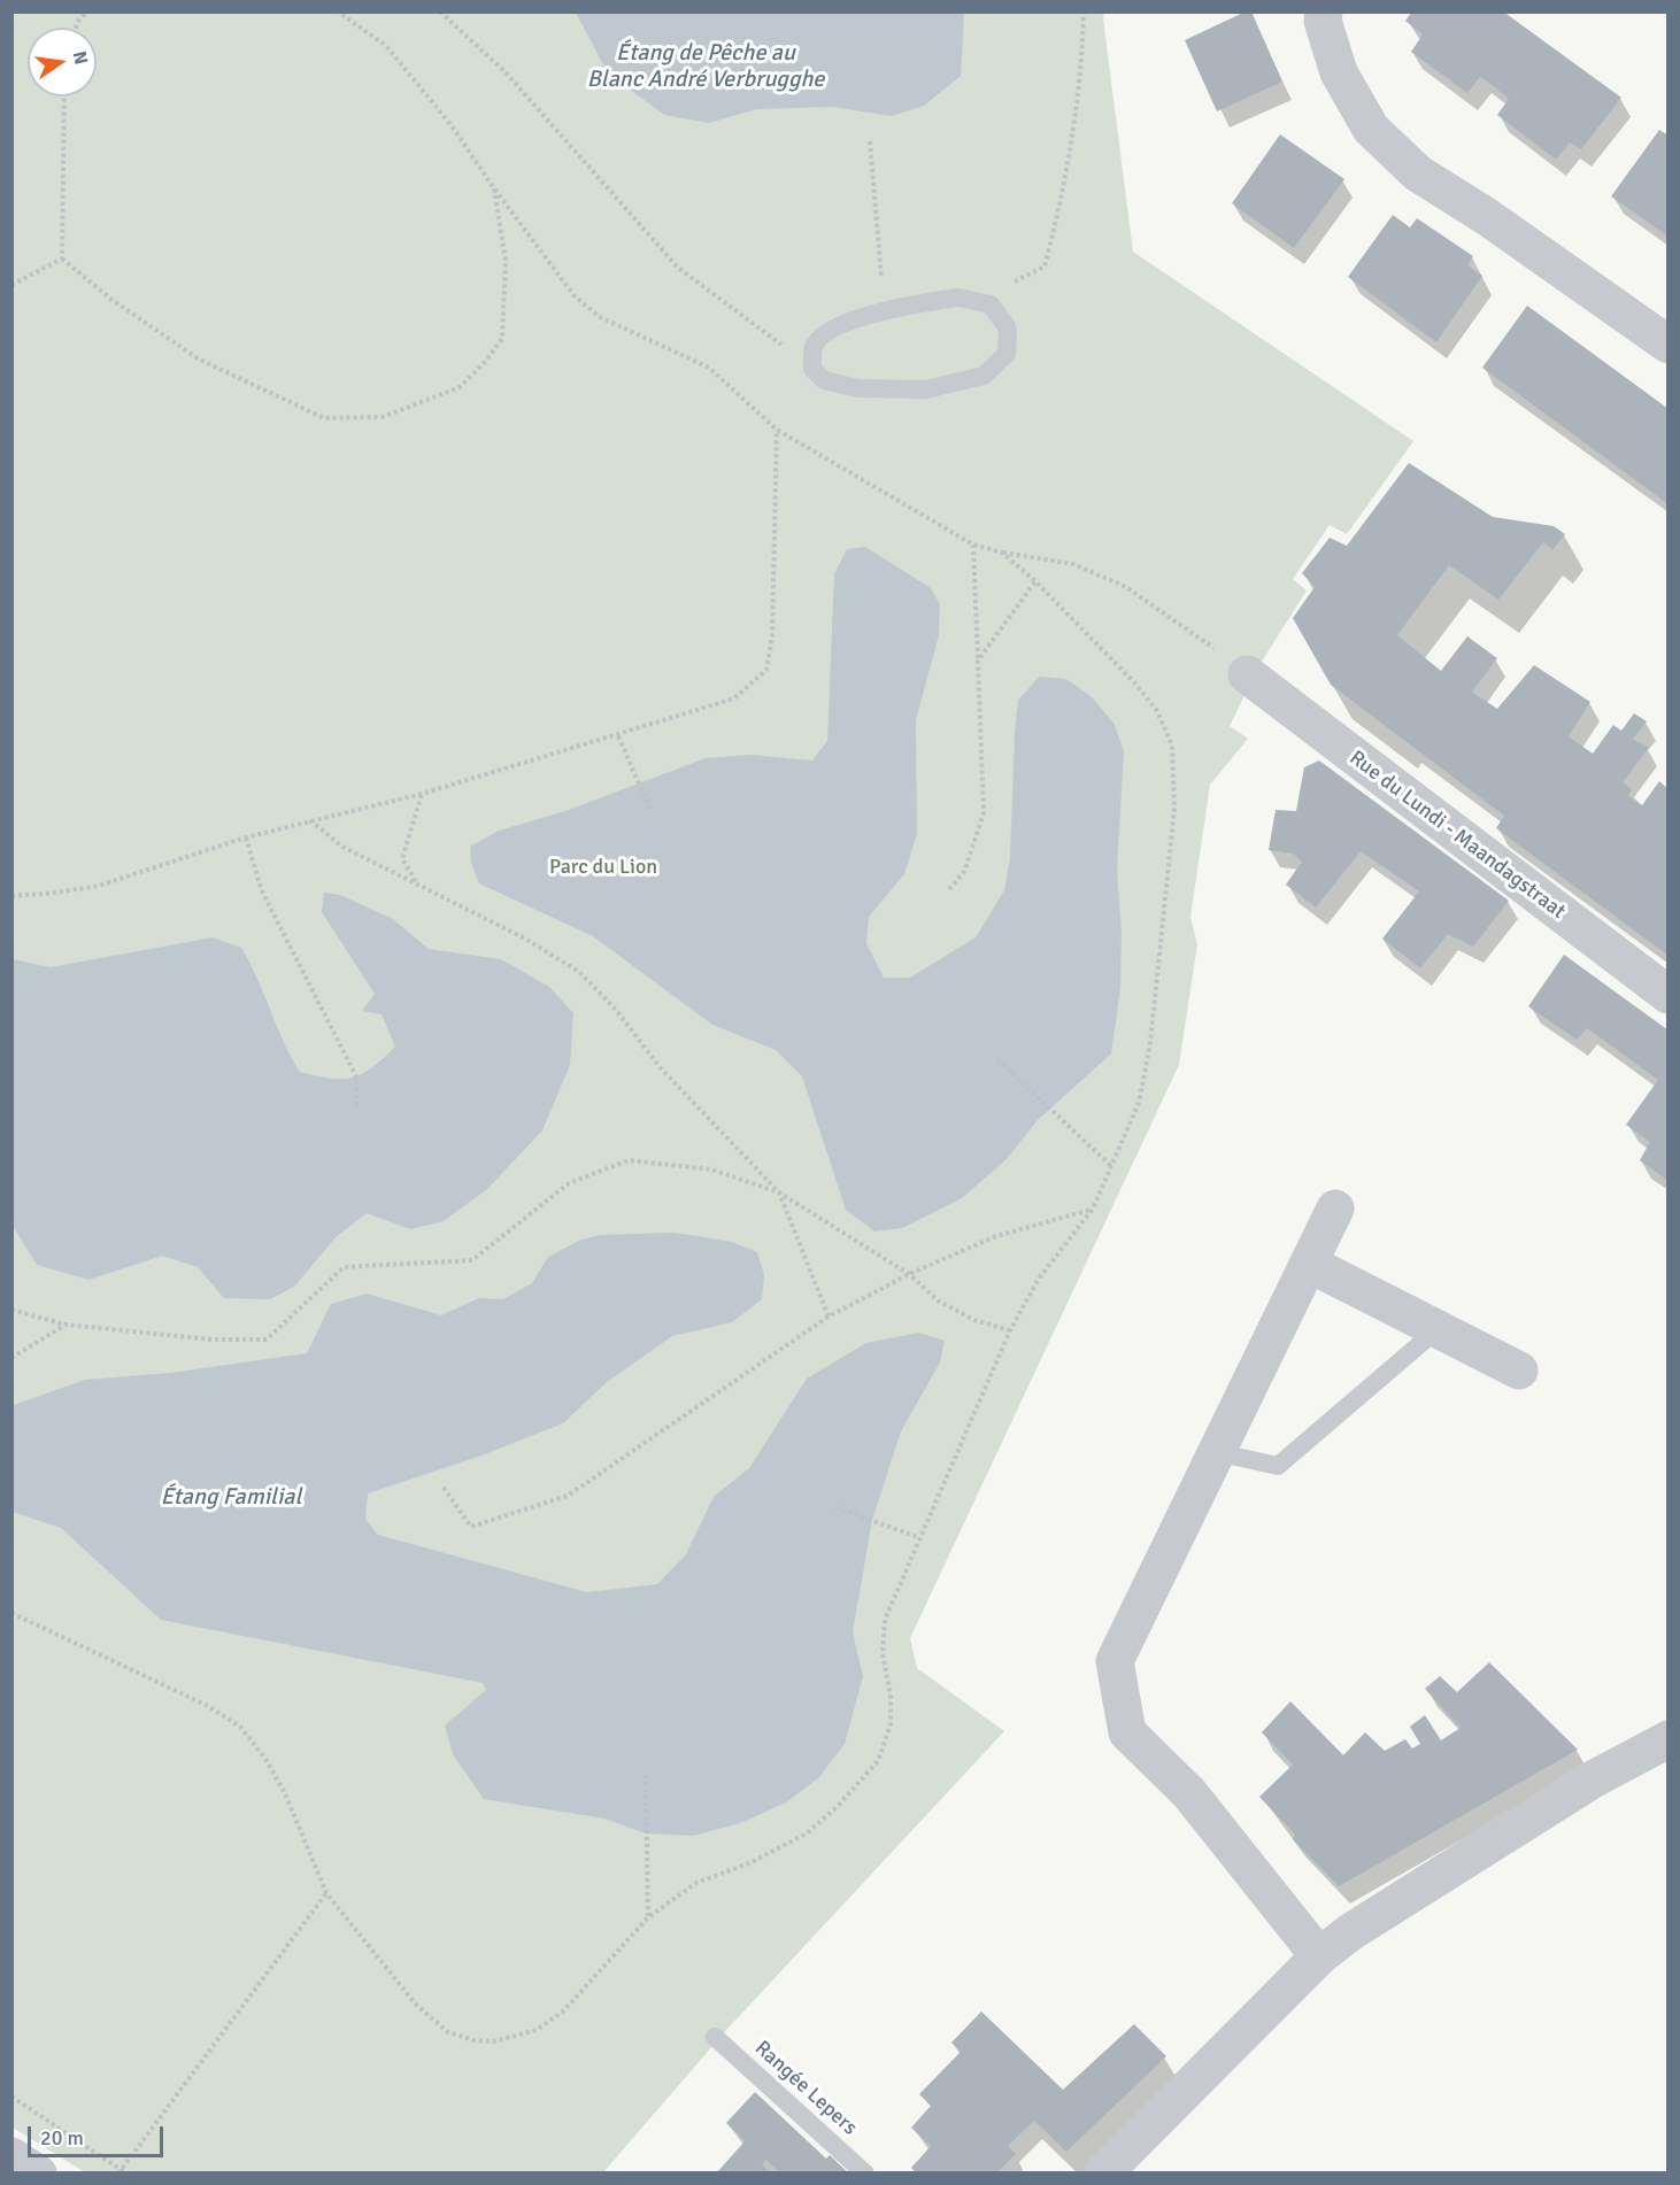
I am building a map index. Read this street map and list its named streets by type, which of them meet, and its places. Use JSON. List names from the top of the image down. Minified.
{"streets":{"street":["Rue du Lundi - Maandagstraat"],"lane":["Rangée Lepers"]},"water":["Étang de Pêche au Blanc André Verbrugghe","Étang Familial"],"parks":["Parc du Lion"],"scale_bar":"20 m","north":"right"}
